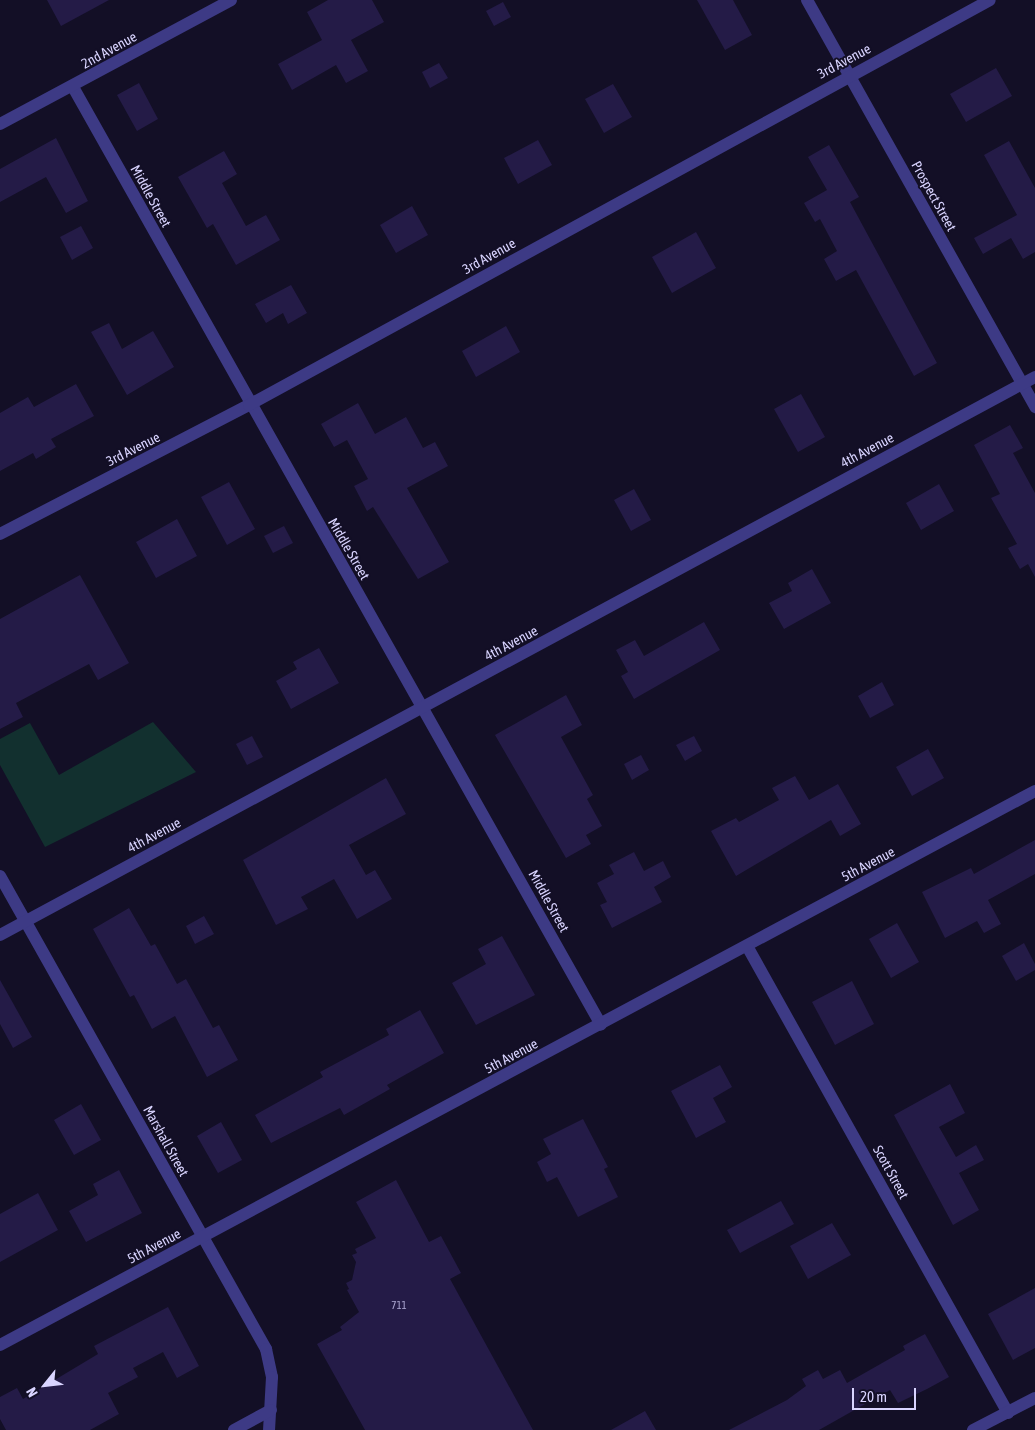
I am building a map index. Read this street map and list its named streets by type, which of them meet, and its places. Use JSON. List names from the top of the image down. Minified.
{"streets":{"street":["2nd Avenue","3rd Avenue","Middle Street","Prospect Street","4th Avenue","5th Avenue","Marshall Street","Scott Street"]},"crossings":[["2nd Avenue","Middle Street"],["3rd Avenue","Middle Street"],["3rd Avenue","Prospect Street"],["Middle Street","4th Avenue"],["Middle Street","5th Avenue"],["Prospect Street","4th Avenue"],["4th Avenue","Marshall Street"],["5th Avenue","Marshall Street"],["5th Avenue","Scott Street"]],"house_numbers":["711"],"scale_bar":"20 m","north":"bottom left"}
